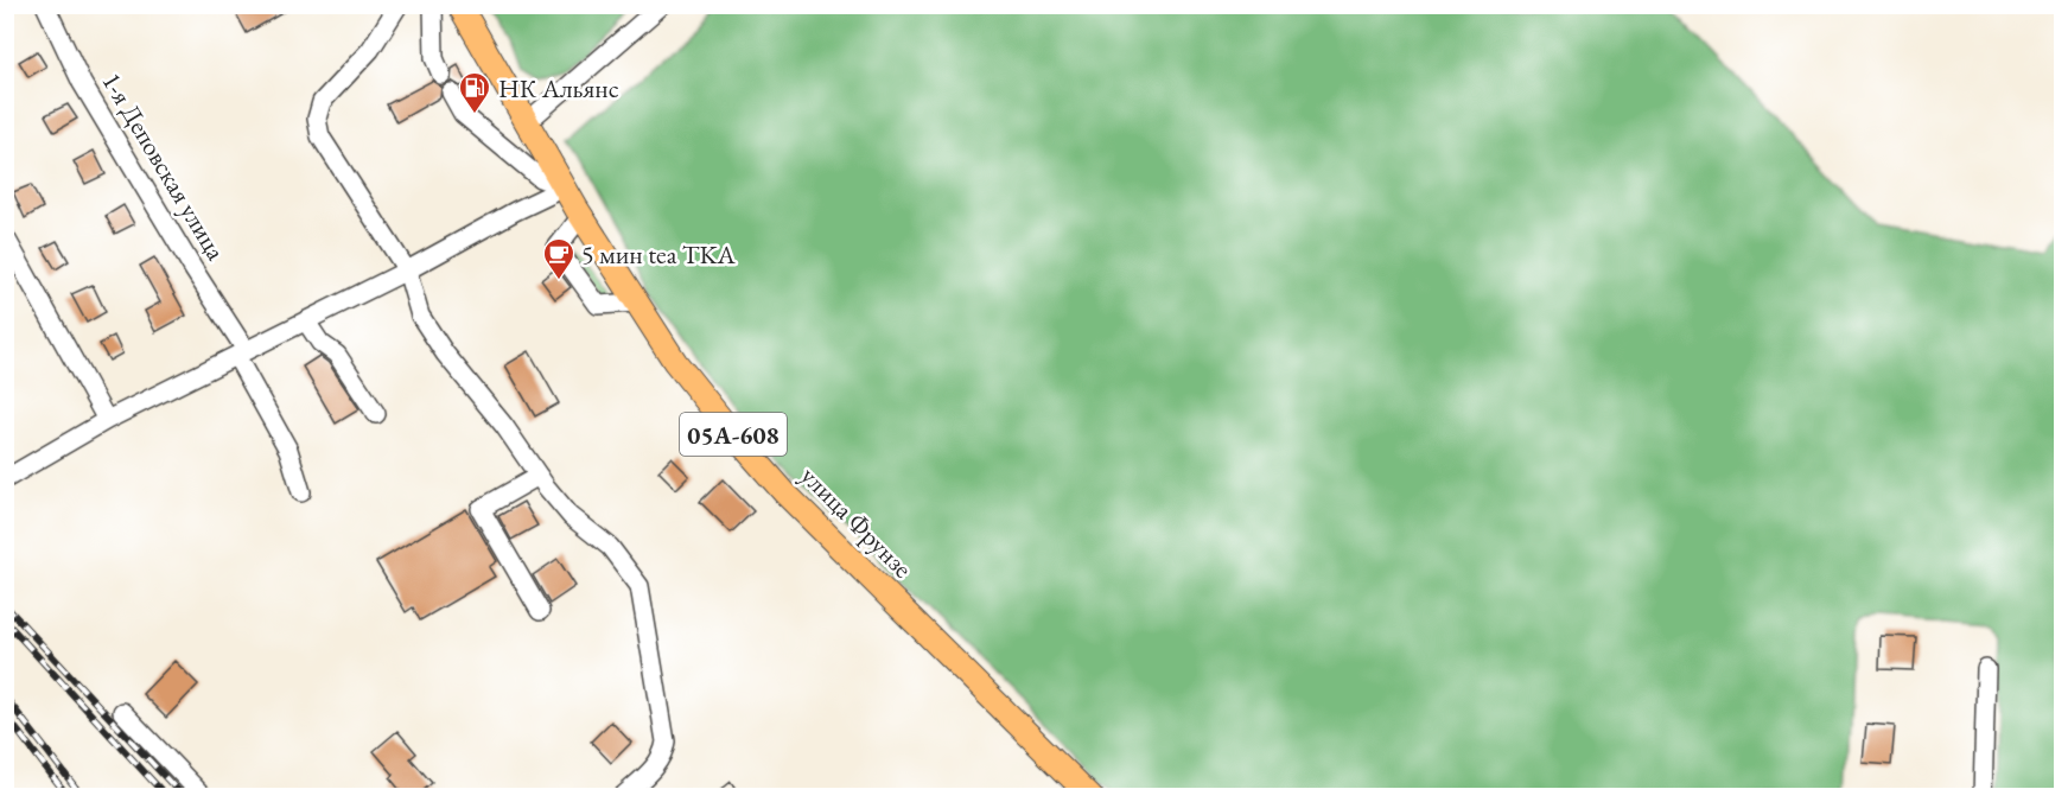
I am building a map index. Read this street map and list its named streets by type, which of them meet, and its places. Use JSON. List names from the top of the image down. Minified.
{"streets":{"main road":["05А-608","улица Фрунзе"],"street":["1-я Деповская улица"]},"places":{"fuel station":["НК Альянс"],"cafe":["5 мин tea TKA"]}}
